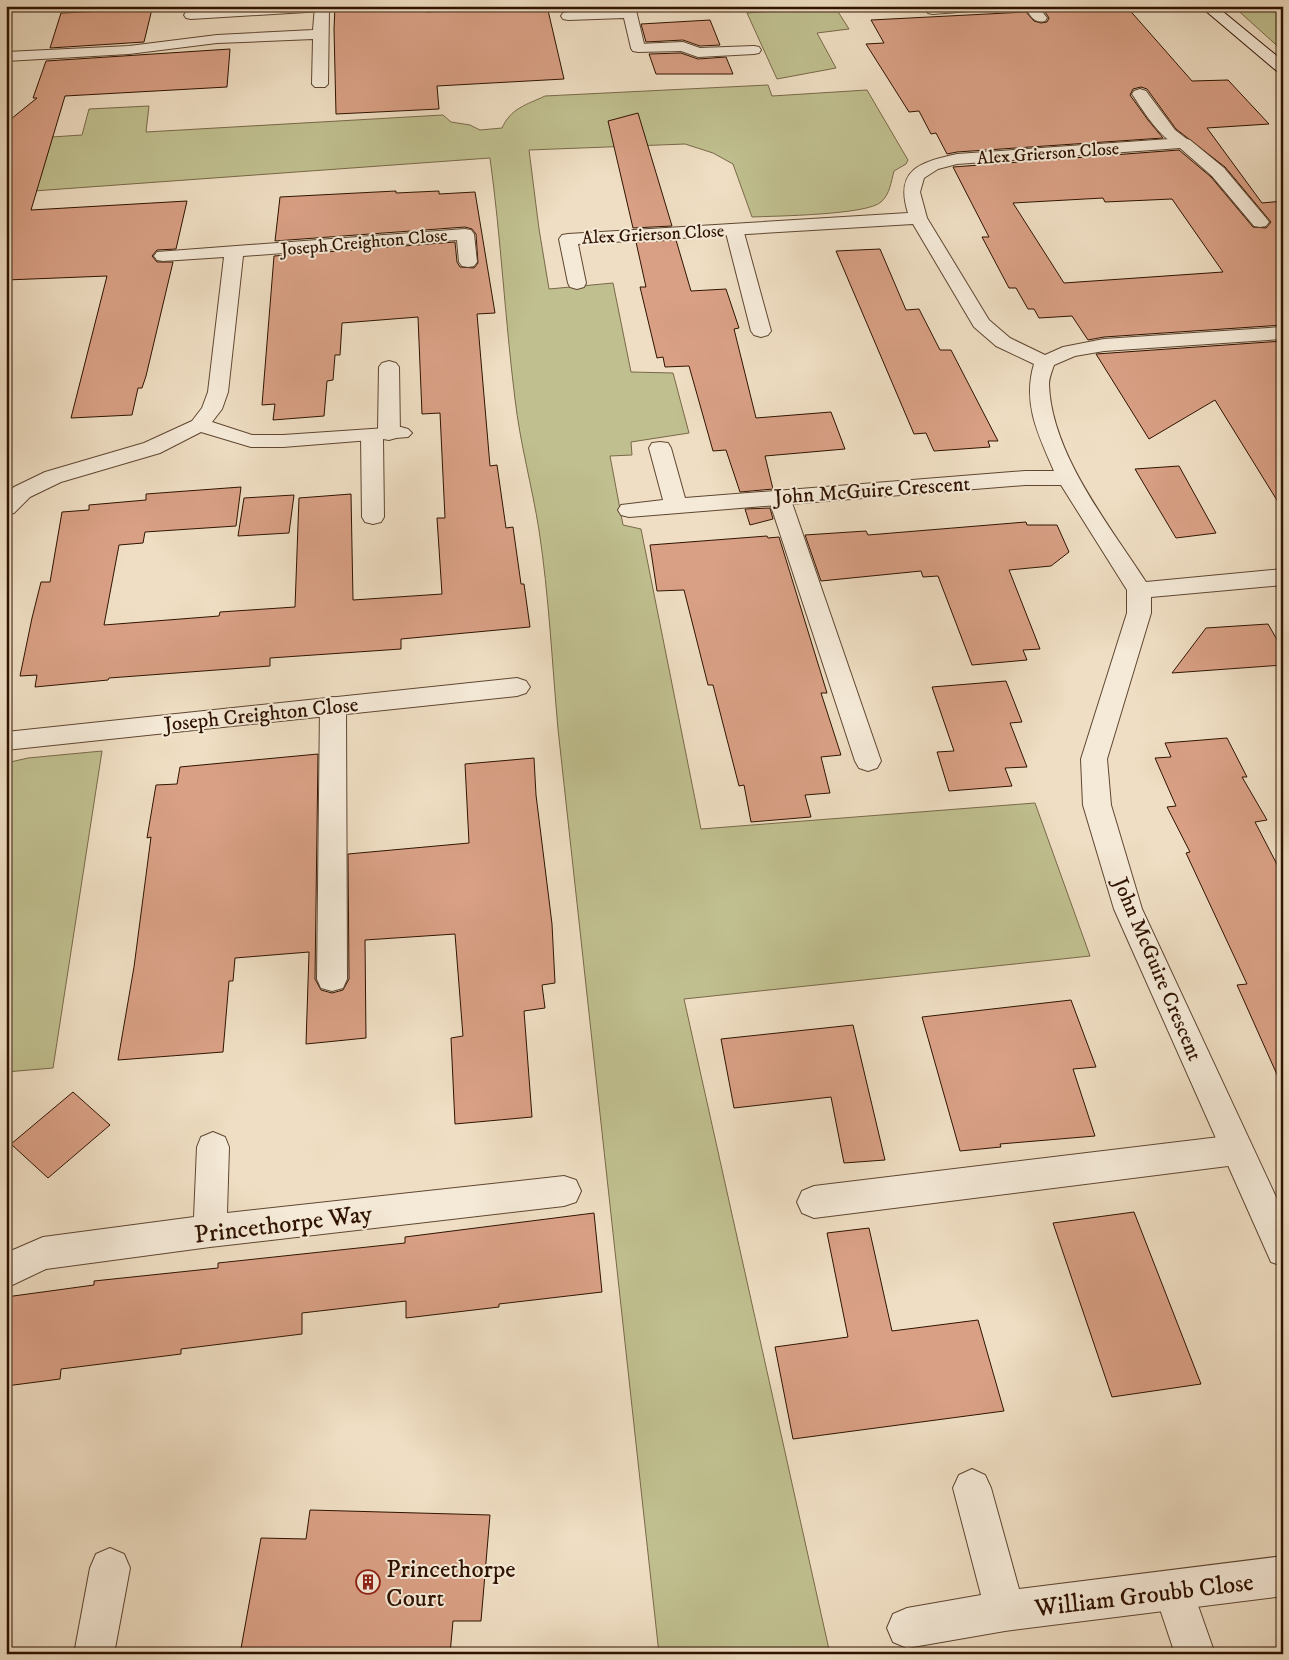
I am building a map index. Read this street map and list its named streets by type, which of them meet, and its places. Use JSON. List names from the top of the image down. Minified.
{"streets":{"street":["Alex Grierson Close","Joseph Creighton Close","John McGuire Crescent","Princethorpe Way","William Groubb Close"]},"places":{"building":["Princethorpe Court"]}}
